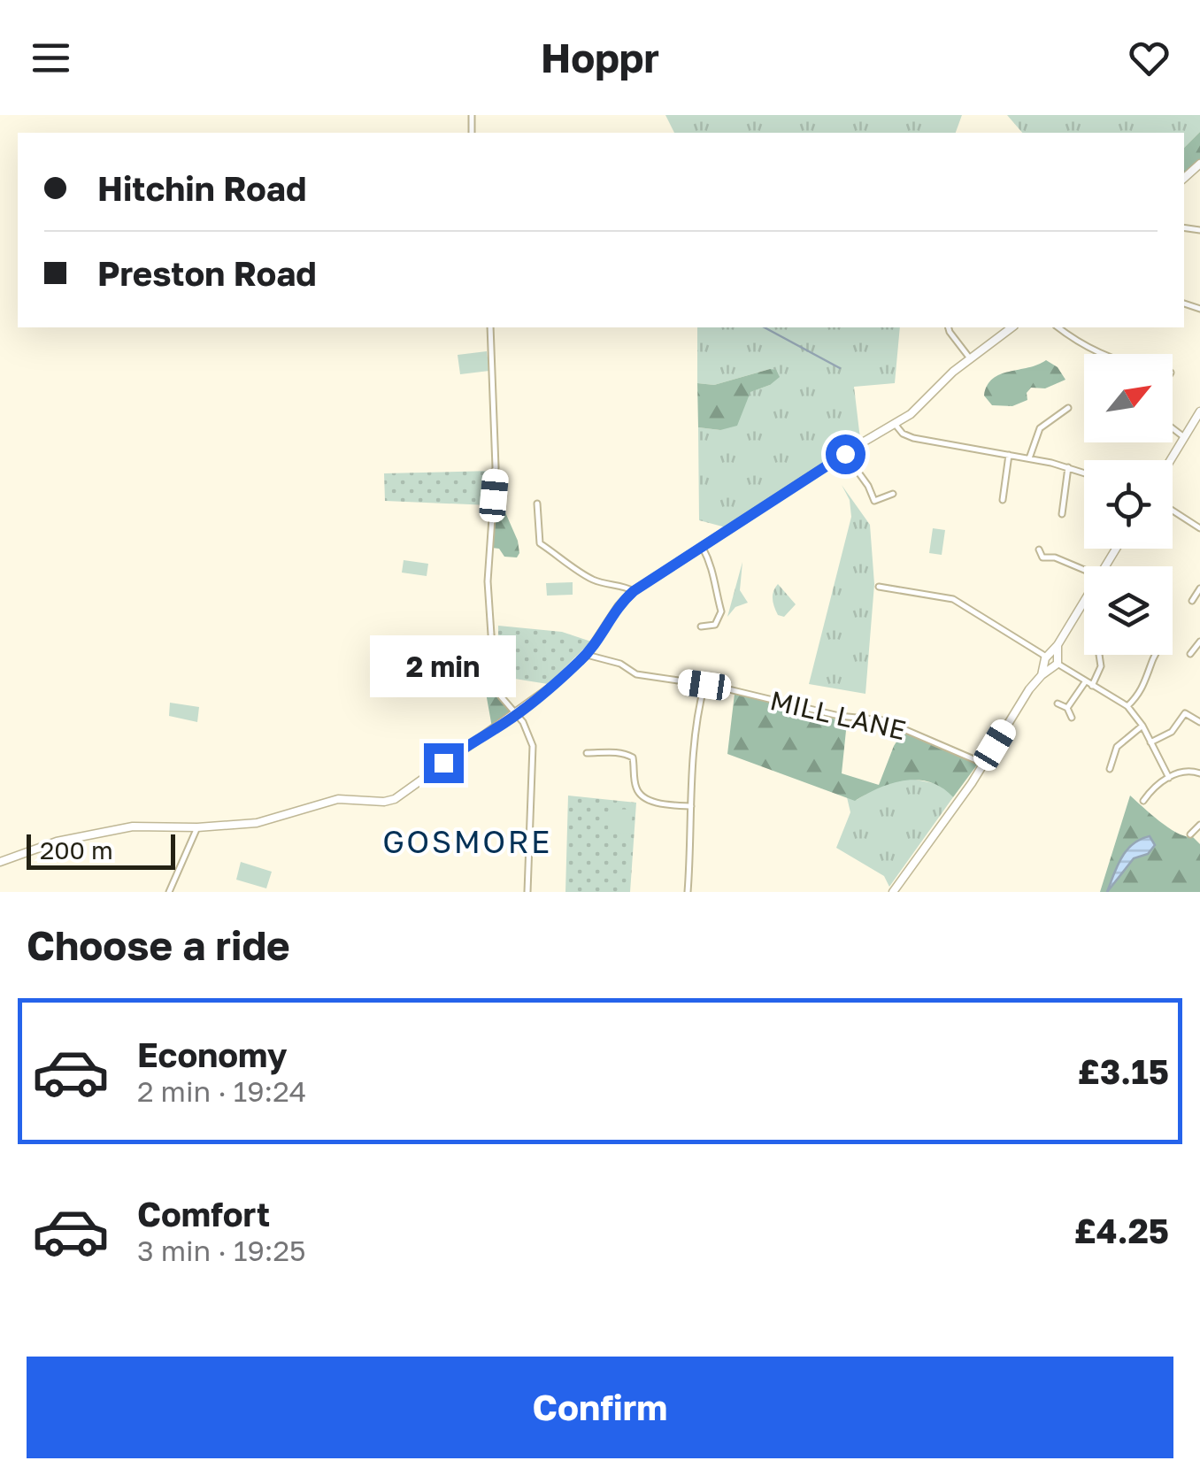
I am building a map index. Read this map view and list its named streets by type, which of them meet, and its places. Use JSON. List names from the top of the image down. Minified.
{"streets":{"street":["MILL LANE"]},"districts":["GOSMORE"],"scale_bar":"200 m","north":"top right","page":{"header":"Hoppr","banner":["Hitchin Road","Preston Road"],"bubble":"2 min","scale":"200 m","heading":"Choose a ride","list":[{"name":"Economy","note":"2 min · 19:24","value":"£3.15"},{"name":"Comfort","note":"3 min · 19:25","value":"£4.25"}],"buttons":"Confirm"}}
